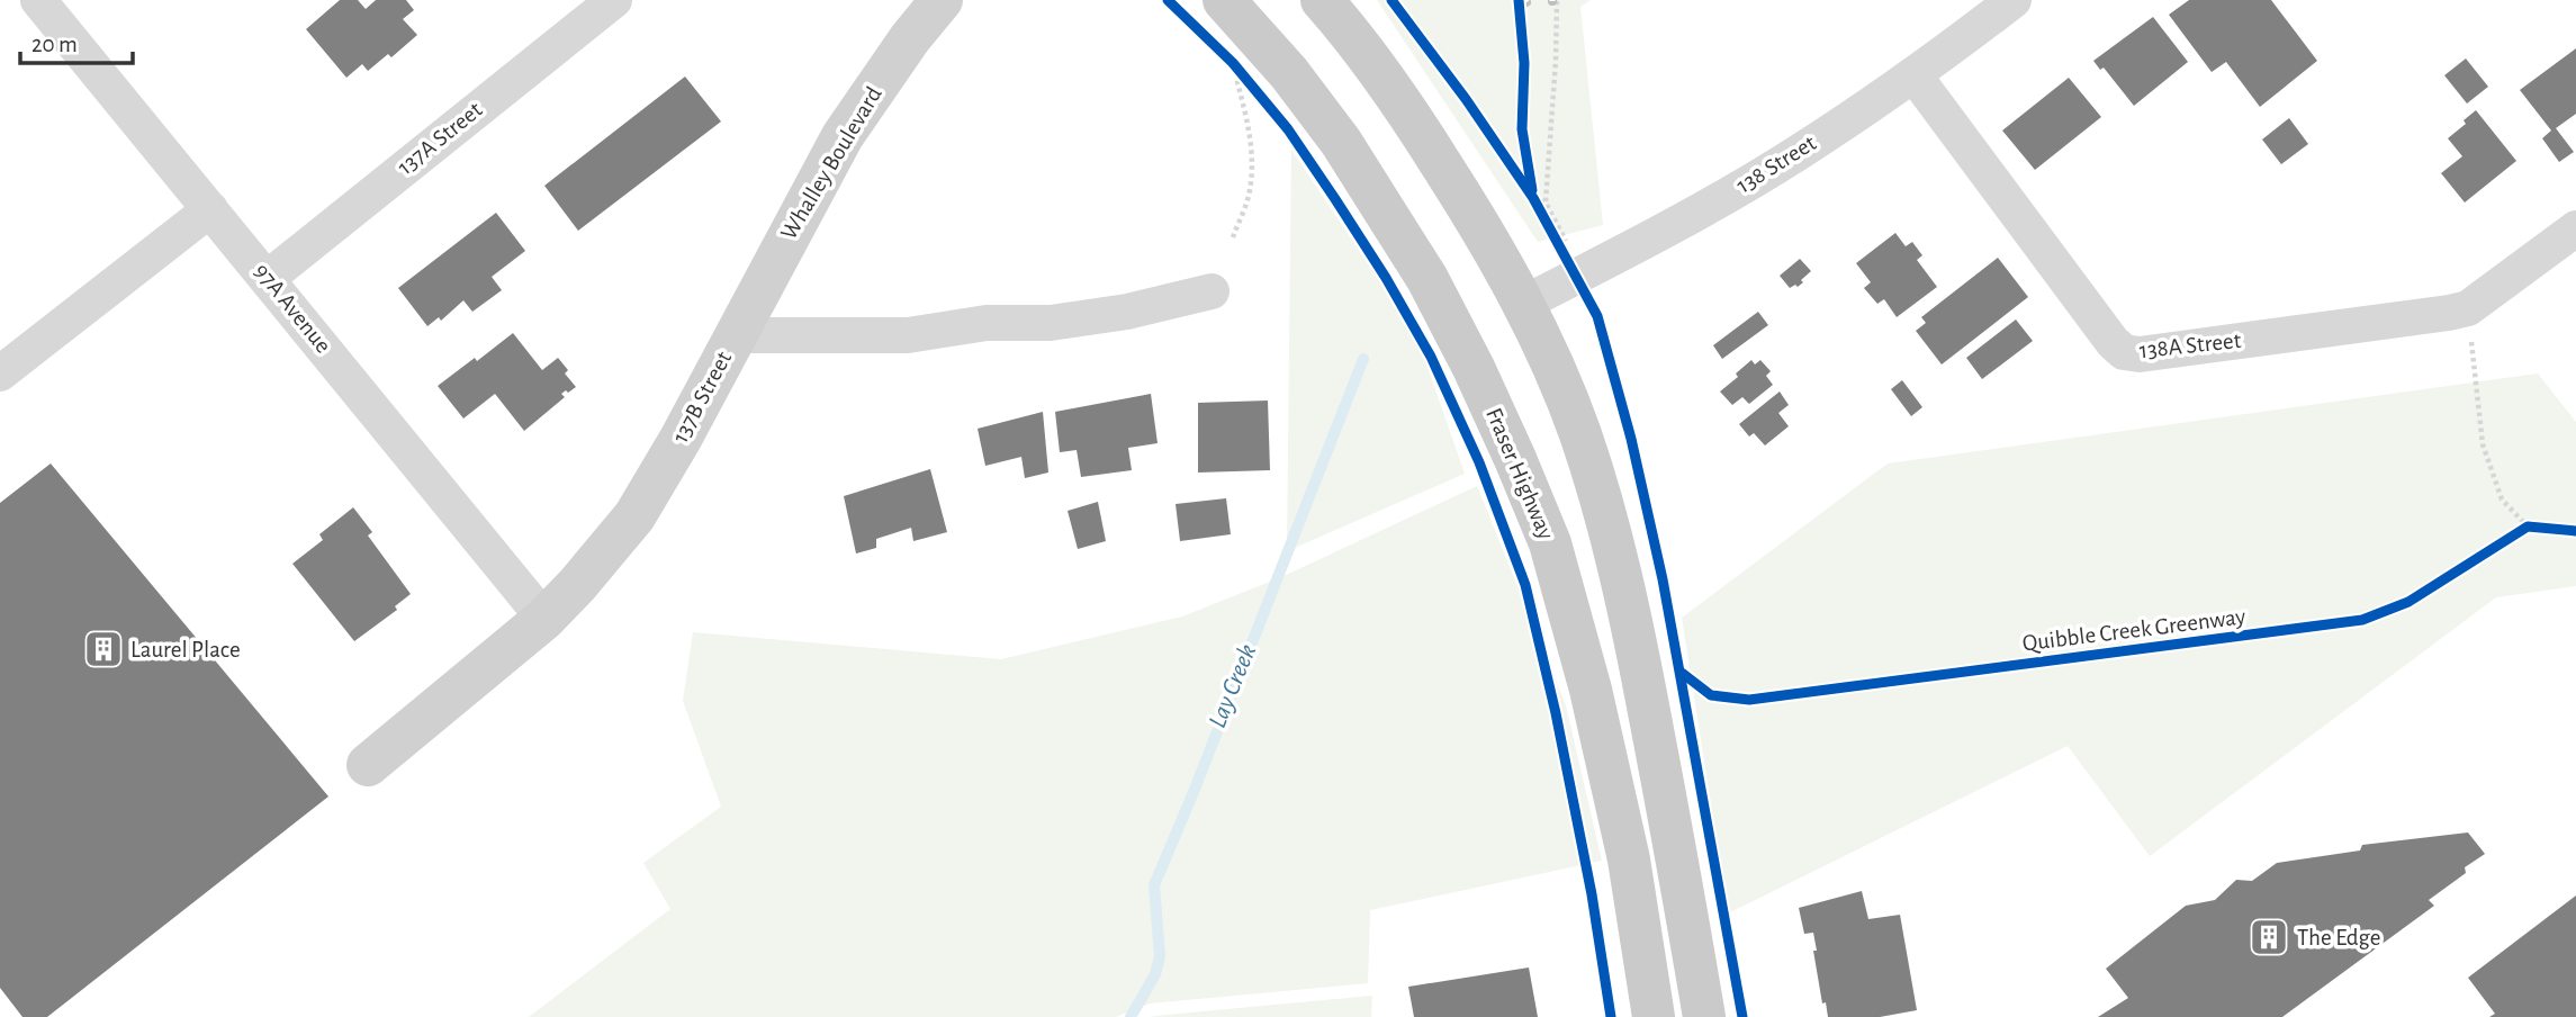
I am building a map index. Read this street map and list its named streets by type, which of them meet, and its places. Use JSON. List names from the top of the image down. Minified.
{"streets":{"main road":["Fraser Highway"],"street":["137A Street","Whalley Boulevard","138 Street","97A Avenue","138A Street","137B Street"],"cycle path":["Quibble Creek Greenway"]},"crossings":[["137A Street","97A Avenue"],["Whalley Boulevard","137B Street"],["138 Street","138A Street"],["97A Avenue","137B Street"]],"water":["Lay Creek"],"places":{"building":["Laurel Place","The Edge"]},"scale_bar":"20 m"}
